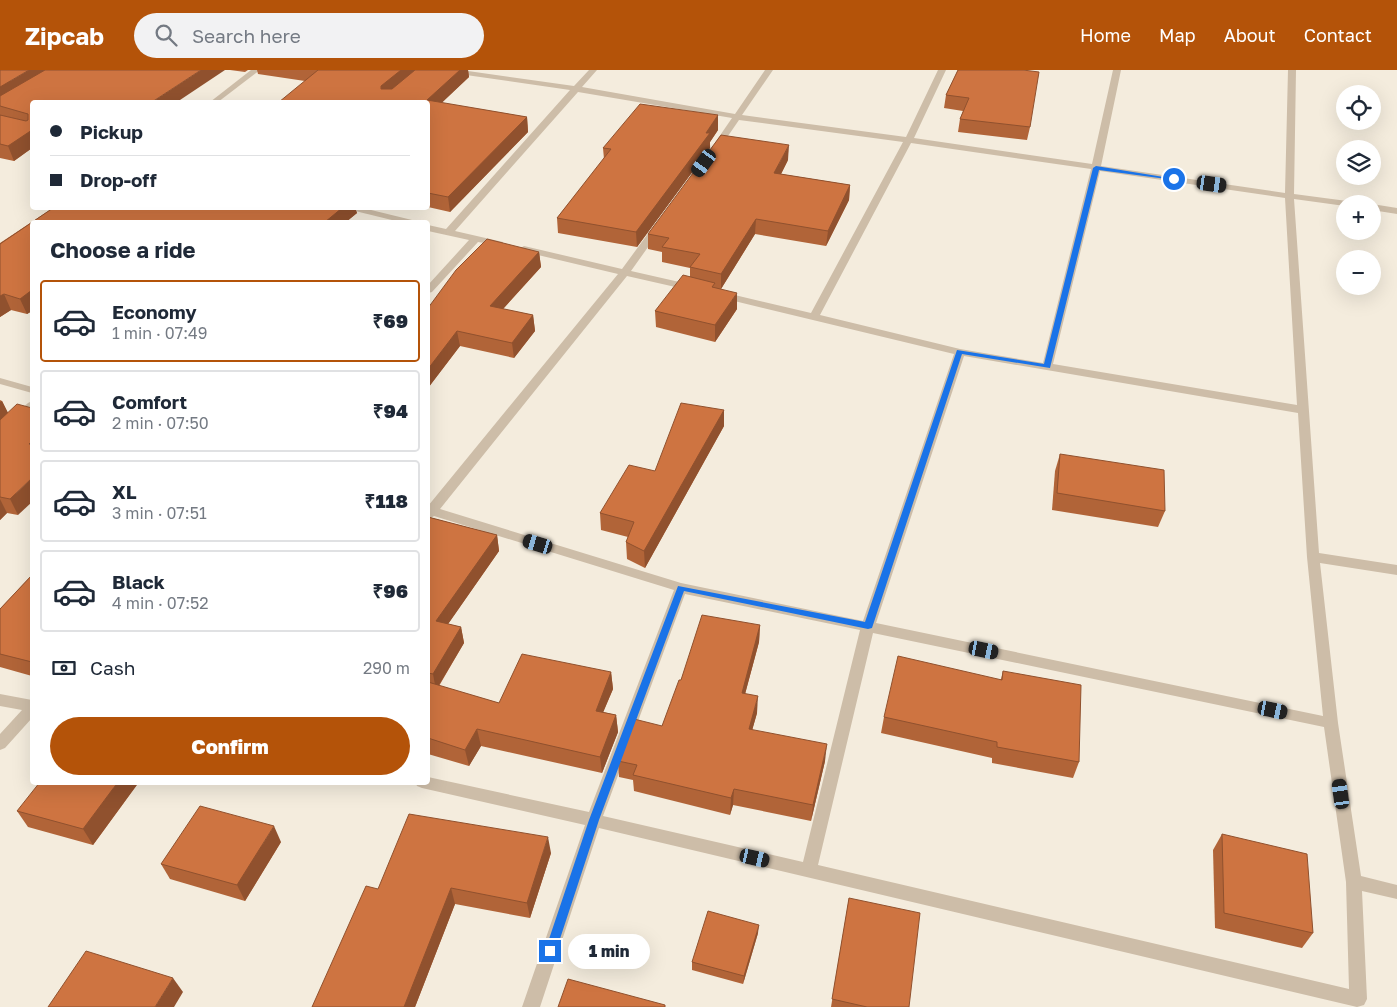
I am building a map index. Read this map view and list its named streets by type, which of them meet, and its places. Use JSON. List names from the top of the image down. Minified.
{"page":{"header":"Zipcab","search":"Search here","nav":["Home","Map","About","Contact"],"map_buttons":["+","−"],"banner":["Pickup","Drop-off"],"heading":"Choose a ride","list":[{"name":"Economy","note":"1 min · 07:49","value":"₹69"},{"name":"Comfort","note":"2 min · 07:50","value":"₹94"},{"name":"XL","note":"3 min · 07:51","value":"₹118"},{"name":"Black","note":"4 min · 07:52","value":"₹96"}],"pay":["Cash","290 m"],"buttons":"Confirm","bubble":"1 min"}}
